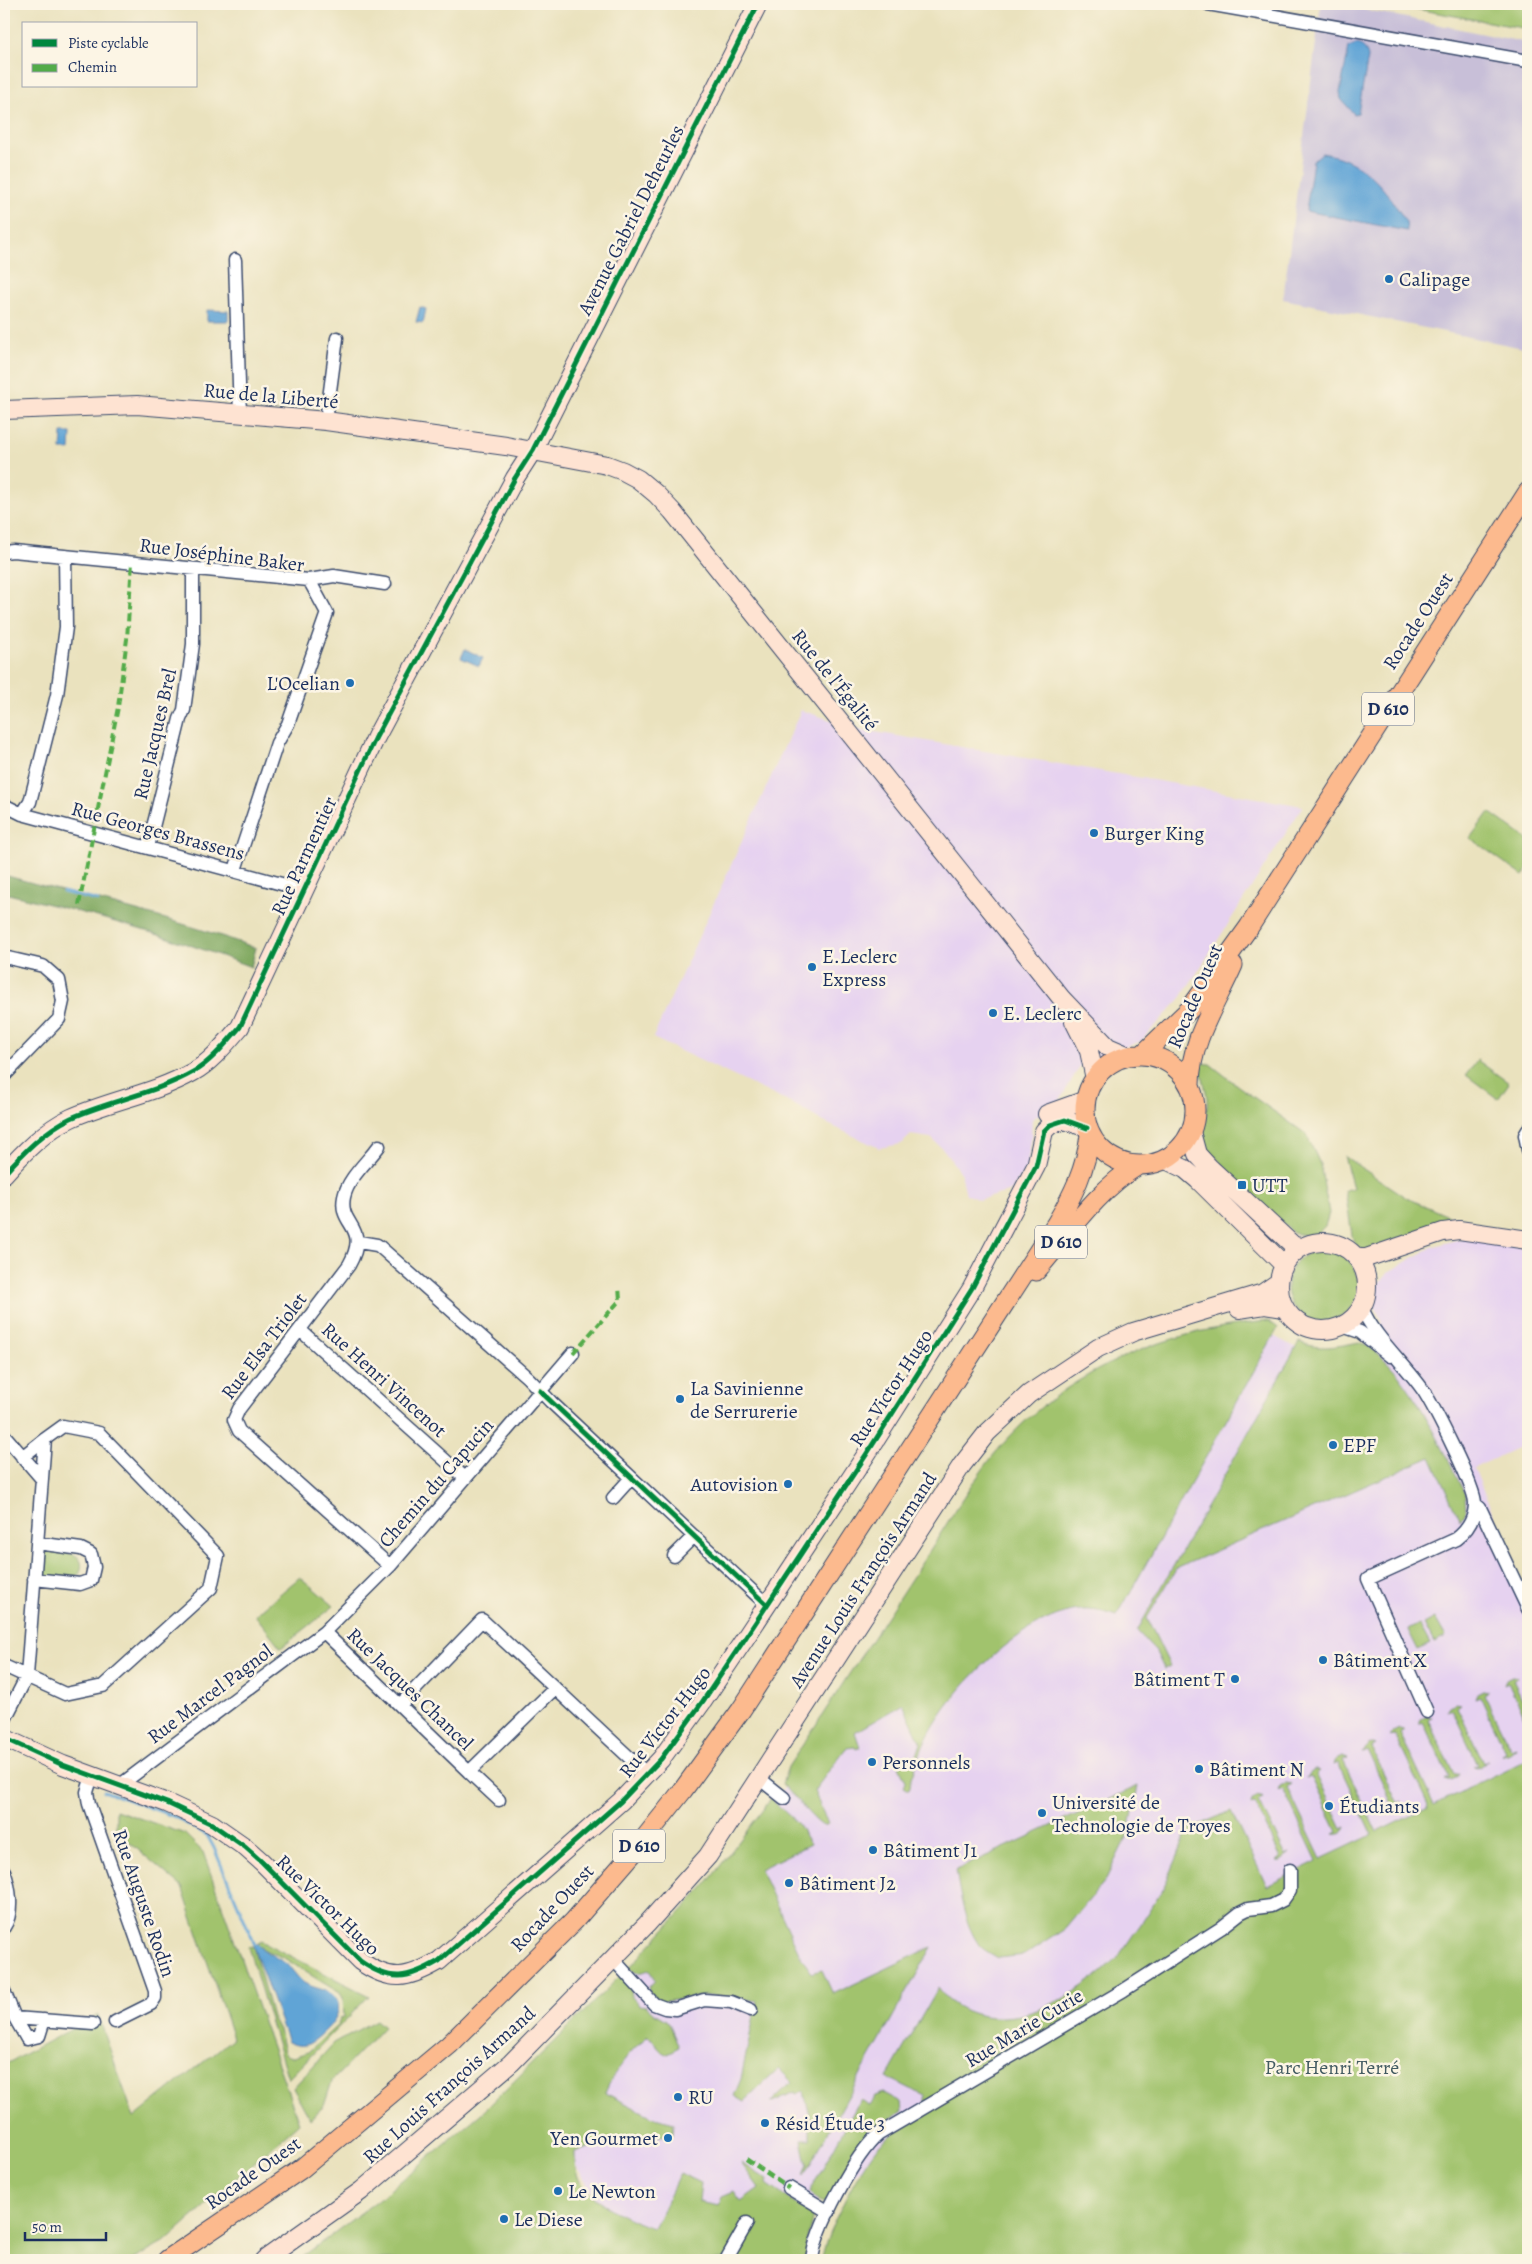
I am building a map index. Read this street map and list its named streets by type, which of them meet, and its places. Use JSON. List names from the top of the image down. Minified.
{"streets":{"main road":["Rocade Ouest","D 610"],"street":["Avenue Gabriel Deheurles","Rue de la Liberté","Rue Joséphine Baker","Rue de l'Égalité","Rue Jacques Brel","Rue Georges Brassens","Rue Parmentier","Rue Elsa Triolet","Rue Henri Vincenot","Rue Victor Hugo","Chemin du Capucin","Avenue Louis François Armand","Rue Jacques Chancel","Rue Marcel Pagnol","Rue Auguste Rodin","Rue Marie Curie","Rue Louis François Armand"]},"crossings":[["Avenue Gabriel Deheurles","Rue de la Liberté"],["Avenue Gabriel Deheurles","Rue de l'Égalité"],["Avenue Gabriel Deheurles","Rue Parmentier"],["Rue de la Liberté","Rue de l'Égalité"],["Rue de la Liberté","Rue Parmentier"],["Rue Joséphine Baker","Rue Jacques Brel"],["Rue Joséphine Baker","Rue Georges Brassens"],["Rocade Ouest","Rue Victor Hugo"],["Rue de l'Égalité","Rue Parmentier"],["Rue Jacques Brel","Rue Georges Brassens"],["Rue Georges Brassens","Rue Parmentier"],["Rue Elsa Triolet","Rue Henri Vincenot"],["Rue Elsa Triolet","Chemin du Capucin"],["Rue Henri Vincenot","Chemin du Capucin"],["Rue Victor Hugo","Rue Marcel Pagnol"],["Rue Victor Hugo","Rue Auguste Rodin"],["Chemin du Capucin","Rue Jacques Chancel"],["Chemin du Capucin","Rue Marcel Pagnol"],["Avenue Louis François Armand","Rue Louis François Armand"],["Rue Jacques Chancel","Rue Marcel Pagnol"]],"parks":["Parc Henri Terré"],"places":{"other":["Calipage","L'Ocelian","Burger King","E.Leclerc Express","E. Leclerc","La Savinienne de Serrurerie","EPF","Autovision","Bâtiment X","Bâtiment T","Personnels","Bâtiment N","Étudiants","Université de Technologie de Troyes","Bâtiment J1","Bâtiment J2","RU","Résid Étude 3","Yen Gourmet","Le Newton","Le Diese"],"transit":["UTT"]},"legend":["Piste cyclable","Chemin"],"scale_bar":"50 m"}
